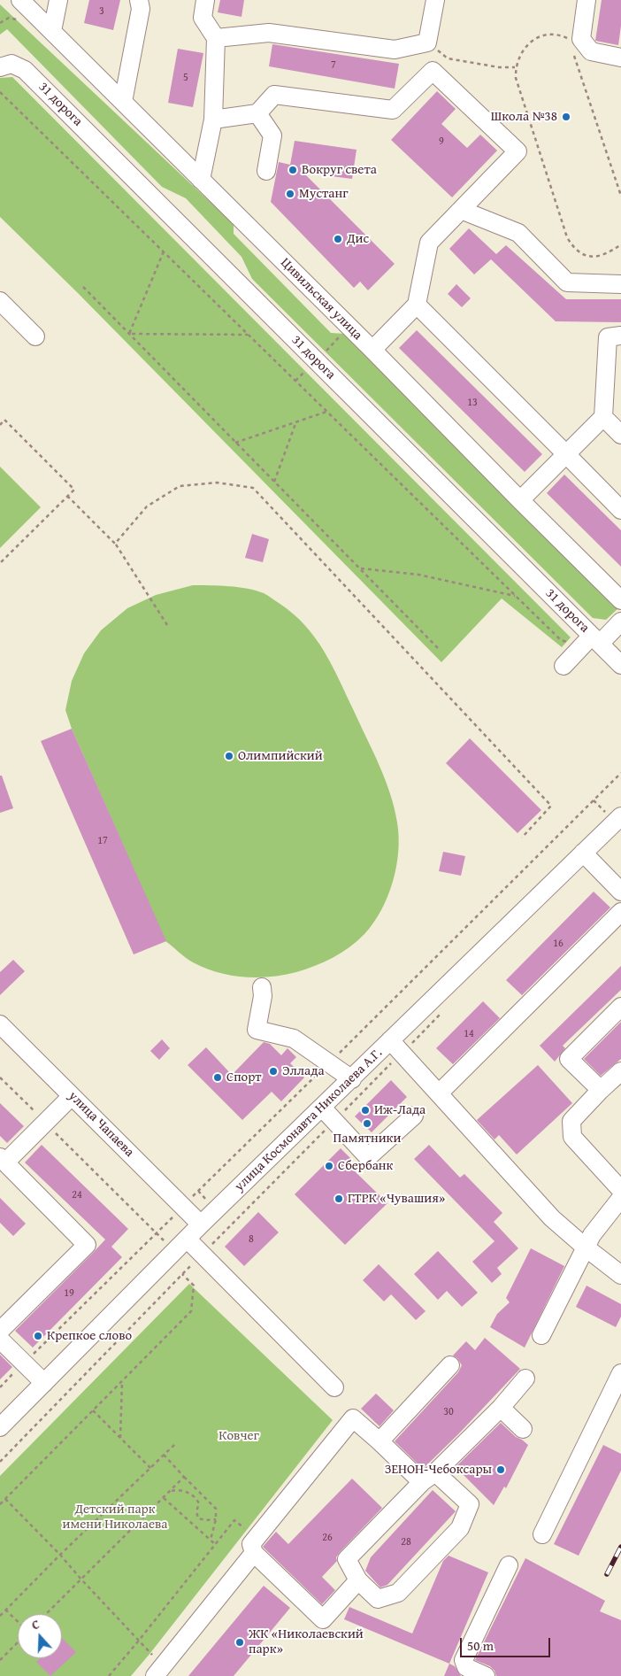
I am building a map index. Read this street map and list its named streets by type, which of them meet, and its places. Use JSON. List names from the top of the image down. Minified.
{"streets":{"street":["31 дорога","Цивильская улица","улица Космонавта Николаева А.Г.","улица Чапаева"]},"crossings":[["улица Космонавта Николаева А.Г.","улица Чапаева"]],"parks":["Ковчег","Детский парк имени Николаева"],"places":["Школа №38","Вокруг света","Мустанг","Дис","Олимпийский","Эллада","Спорт","Иж-Лада","Памятники","Сбербанк","ГТРК «Чувашия»","Крепкое слово","ЗЕНОН-Чебоксары","ЖК «Николаевский парк»"],"house_numbers":["3","7","5","9","13","17","16","14","24","8","19","30","26","28"],"scale_bar":"50 m","north":"top"}
